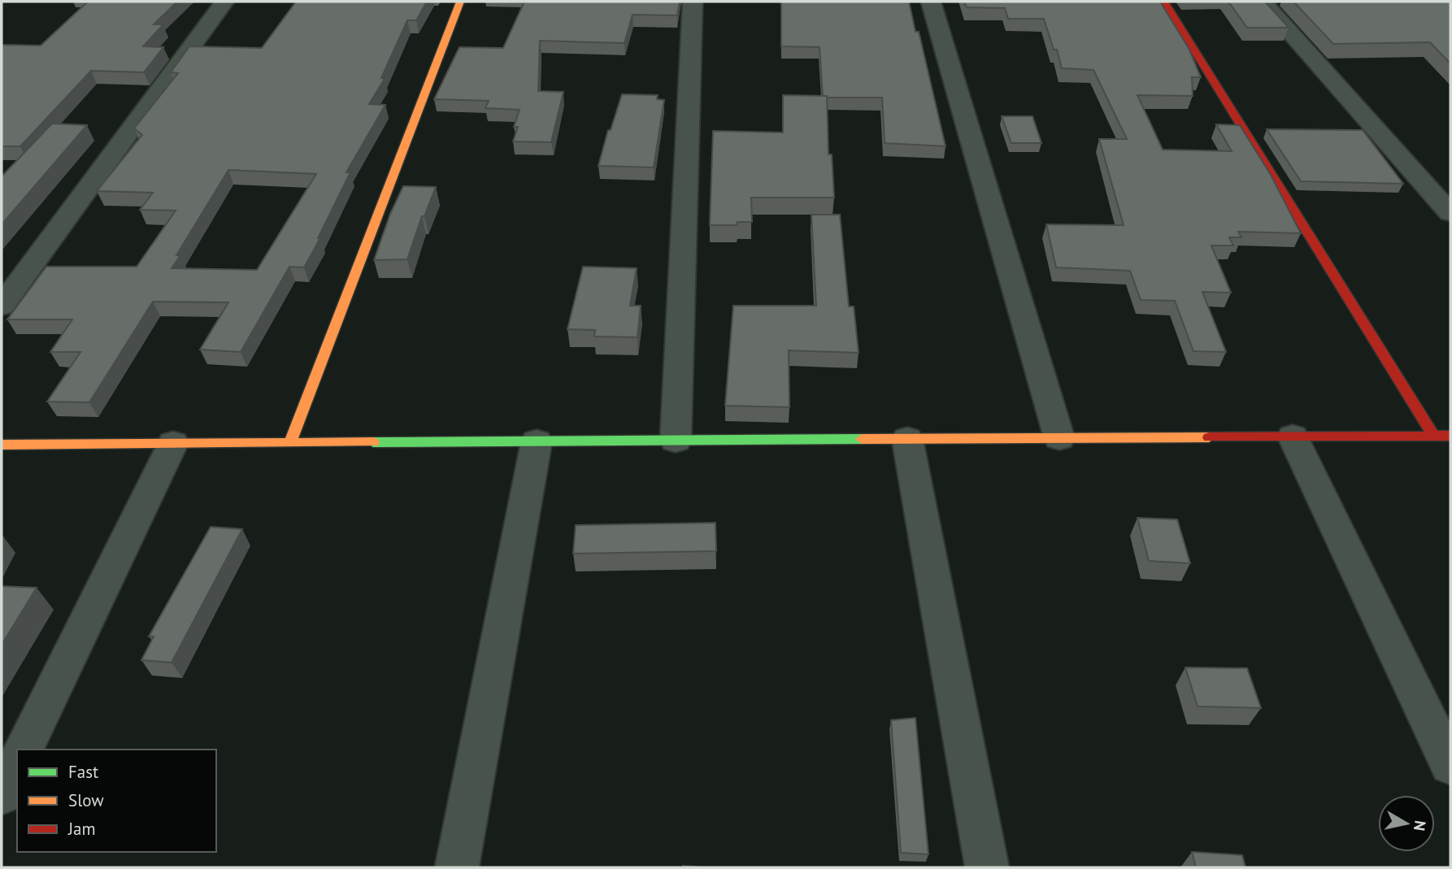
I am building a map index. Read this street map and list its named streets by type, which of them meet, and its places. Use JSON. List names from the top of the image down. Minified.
{"legend":["Fast","Slow","Jam"],"north":"right"}
